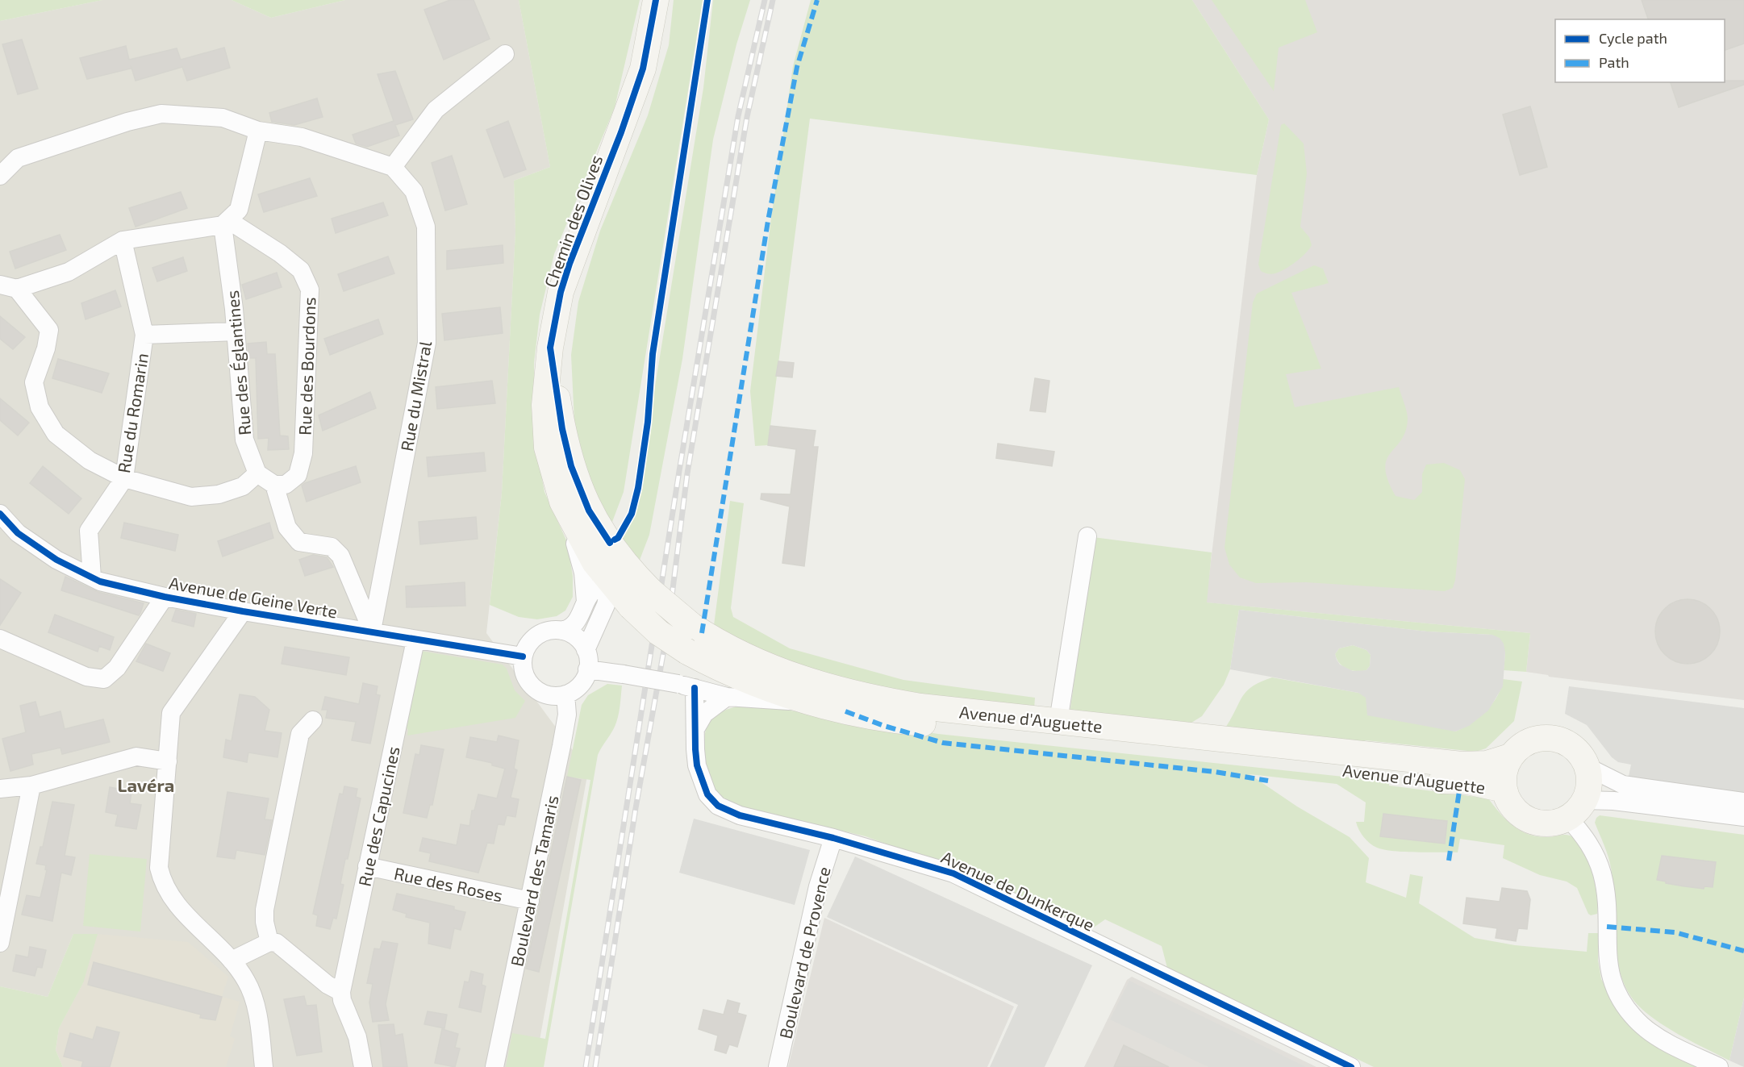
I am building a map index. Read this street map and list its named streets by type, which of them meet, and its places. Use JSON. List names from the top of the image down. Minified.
{"streets":{"main road":["Chemin des Olives","Avenue d'Auguette"],"street":["Rue des Églantines","Rue des Bourdons","Rue du Mistral","Rue du Romarin","Avenue de Geine Verte","Rue des Capucines","Boulevard des Tamaris","Rue des Roses","Avenue de Dunkerque","Boulevard de Provence"]},"crossings":[["Chemin des Olives","Avenue d'Auguette"],["Rue des Églantines","Rue des Bourdons"],["Rue du Mistral","Avenue de Geine Verte"],["Rue du Romarin","Avenue de Geine Verte"],["Avenue de Geine Verte","Rue des Capucines"],["Avenue de Geine Verte","Boulevard des Tamaris"],["Rue des Capucines","Rue des Roses"],["Boulevard des Tamaris","Rue des Roses"],["Avenue de Dunkerque","Boulevard de Provence"]],"districts":["Lavéra"],"legend":["Cycle path","Path"]}
